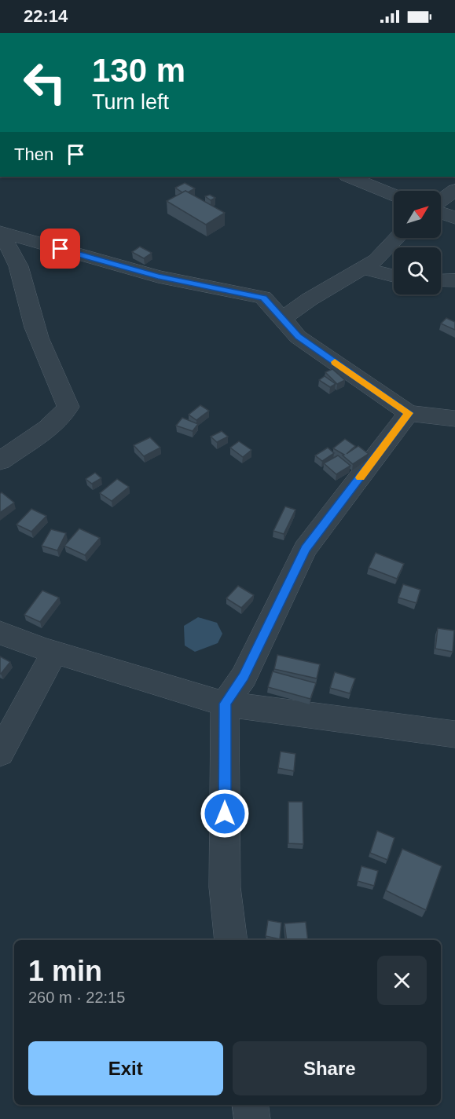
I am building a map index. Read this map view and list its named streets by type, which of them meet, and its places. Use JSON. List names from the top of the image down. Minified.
{"north":"top right","page":{"status":"22:14","turn":["130 m","Turn left"],"then":"Then","heading":["1 min","260 m · 22:15"],"buttons":["Exit","Share"]}}
